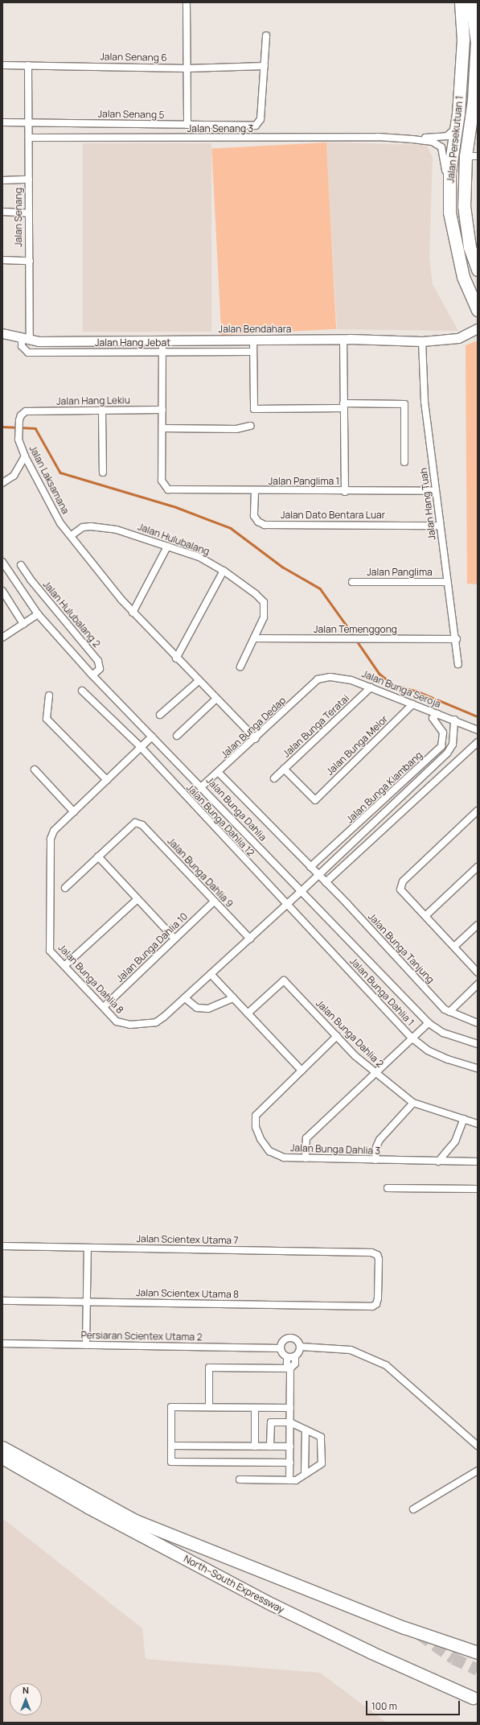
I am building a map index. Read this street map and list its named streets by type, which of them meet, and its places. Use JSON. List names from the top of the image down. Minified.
{"streets":{"highway":["Jalan Persekutuan 1","North–South Expressway"],"street":["Jalan Senang 6","Jalan Senang 5","Jalan Senang 3","Jalan Senang","Jalan Bendahara","Jalan Hang Jebat","Jalan Hang Lekiu","Jalan Laksamana","Jalan Panglima 1","Jalan Hang Tuah","Jalan Dato Bentara Luar","Jalan Hulubalang","Jalan Panglima","Jalan Hulubalang 2","Jalan Temenggong","Jalan Bunga Seroja","Jalan Bunga Teratai","Jalan Bunga Dedap","Jalan Bunga Melor","Jalan Bunga Kiambang","Jalan Bunga Dahlia","Jalan Bunga Dahlia 12","Jalan Bunga Dahlia 9","Jalan Bunga Dahlia 10","Jalan Bunga Tanjung","Jalan Bunga Dahlia 8","Jalan Bunga Dahlia 1","Jalan Bunga Dahlia 2","Jalan Bunga Dahlia 3","Jalan Scientex Utama 7","Jalan Scientex Utama 8","Persiaran Scientex Utama 2"]},"crossings":[["Jalan Senang 6","Jalan Senang 5"],["Jalan Senang 6","Jalan Senang"],["Jalan Senang 5","Jalan Senang"],["Jalan Senang 3","Jalan Persekutuan 1"],["Jalan Senang 3","Jalan Senang"],["Jalan Senang","Jalan Bendahara"],["Jalan Senang","Jalan Hang Jebat"],["Jalan Bendahara","Jalan Hang Jebat"],["Jalan Bendahara","Jalan Hang Tuah"],["Jalan Hang Lekiu","Jalan Laksamana"],["Jalan Laksamana","Jalan Hulubalang"],["Jalan Laksamana","Jalan Bunga Dedap"],["Jalan Panglima 1","Jalan Hang Tuah"],["Jalan Panglima 1","Jalan Dato Bentara Luar"],["Jalan Hang Tuah","Jalan Dato Bentara Luar"],["Jalan Hang Tuah","Jalan Panglima"],["Jalan Hang Tuah","Jalan Temenggong"],["Jalan Hulubalang","Jalan Temenggong"],["Jalan Hulubalang 2","Jalan Bunga Dahlia"],["Jalan Bunga Seroja","Jalan Bunga Teratai"],["Jalan Bunga Seroja","Jalan Bunga Dedap"],["Jalan Bunga Seroja","Jalan Bunga Melor"],["Jalan Bunga Seroja","Jalan Bunga Kiambang"],["Jalan Bunga Seroja","Jalan Bunga Dahlia 8"],["Jalan Bunga Teratai","Jalan Bunga Melor"],["Jalan Bunga Dedap","Jalan Bunga Dahlia"],["Jalan Bunga Dedap","Jalan Bunga Tanjung"],["Jalan Bunga Kiambang","Jalan Bunga Tanjung"],["Jalan Bunga Dahlia","Jalan Bunga Dahlia 8"],["Jalan Bunga Dahlia 12","Jalan Bunga Dahlia 8"],["Jalan Bunga Dahlia 12","Jalan Bunga Dahlia 1"],["Jalan Bunga Dahlia 9","Jalan Bunga Dahlia 10"],["Jalan Bunga Dahlia 9","Jalan Bunga Dahlia 8"],["Jalan Bunga Dahlia 10","Jalan Bunga Dahlia 8"],["Jalan Bunga Tanjung","Jalan Bunga Dahlia 8"],["Jalan Bunga Dahlia 8","Jalan Bunga Dahlia 1"],["Jalan Bunga Dahlia 2","Jalan Bunga Dahlia 3"],["Jalan Scientex Utama 7","Jalan Scientex Utama 8"]],"scale_bar":"100 m","north":"top"}
